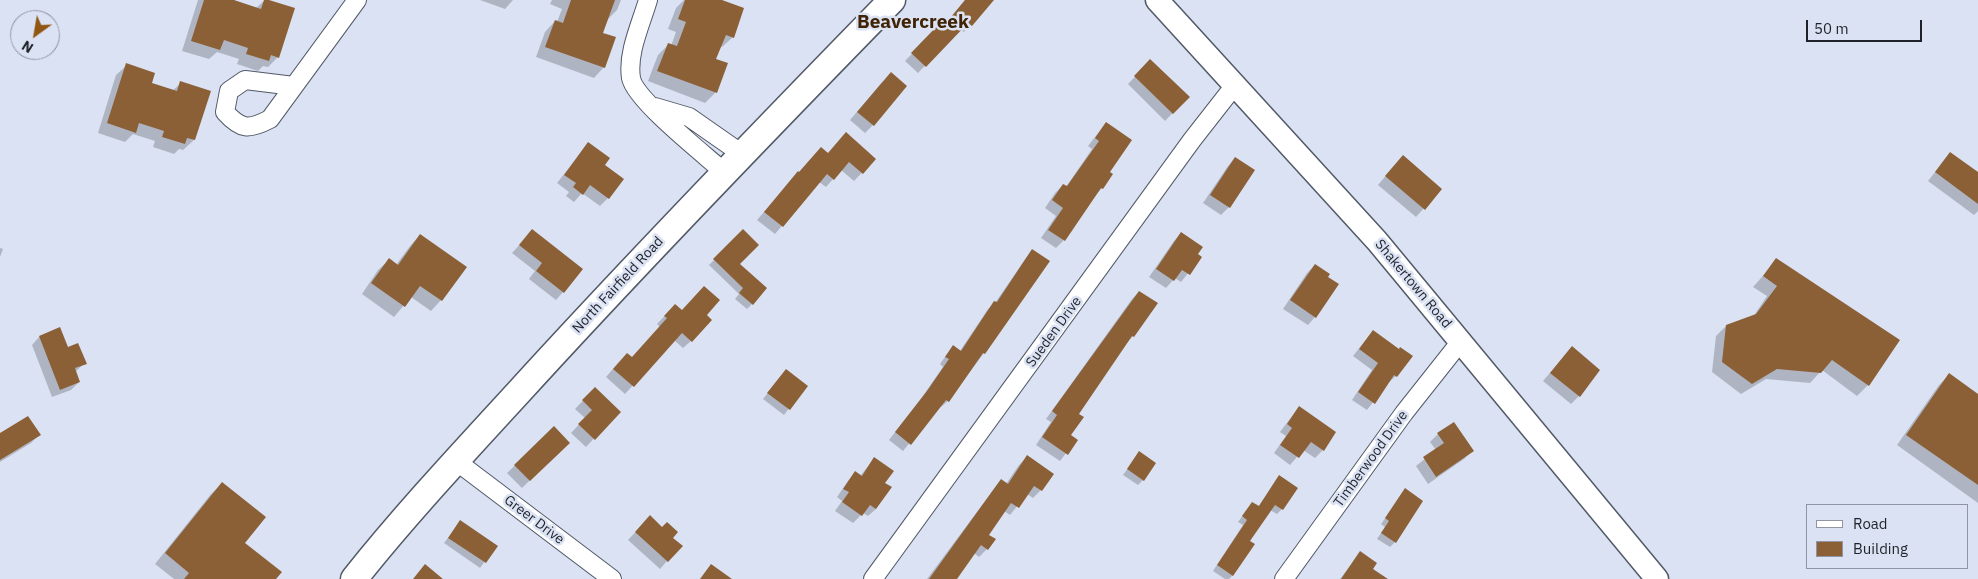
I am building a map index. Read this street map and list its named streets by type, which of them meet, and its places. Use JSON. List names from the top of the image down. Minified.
{"streets":{"main road":["North Fairfield Road"],"street":["Shakertown Road","Sueden Drive","Timberwood Drive","Greer Drive"]},"crossings":[["Shakertown Road","Sueden Drive"],["Shakertown Road","Timberwood Drive"],["North Fairfield Road","Greer Drive"]],"districts":["Beavercreek"],"legend":["Road","Building"],"scale_bar":"50 m","north":"bottom left"}
